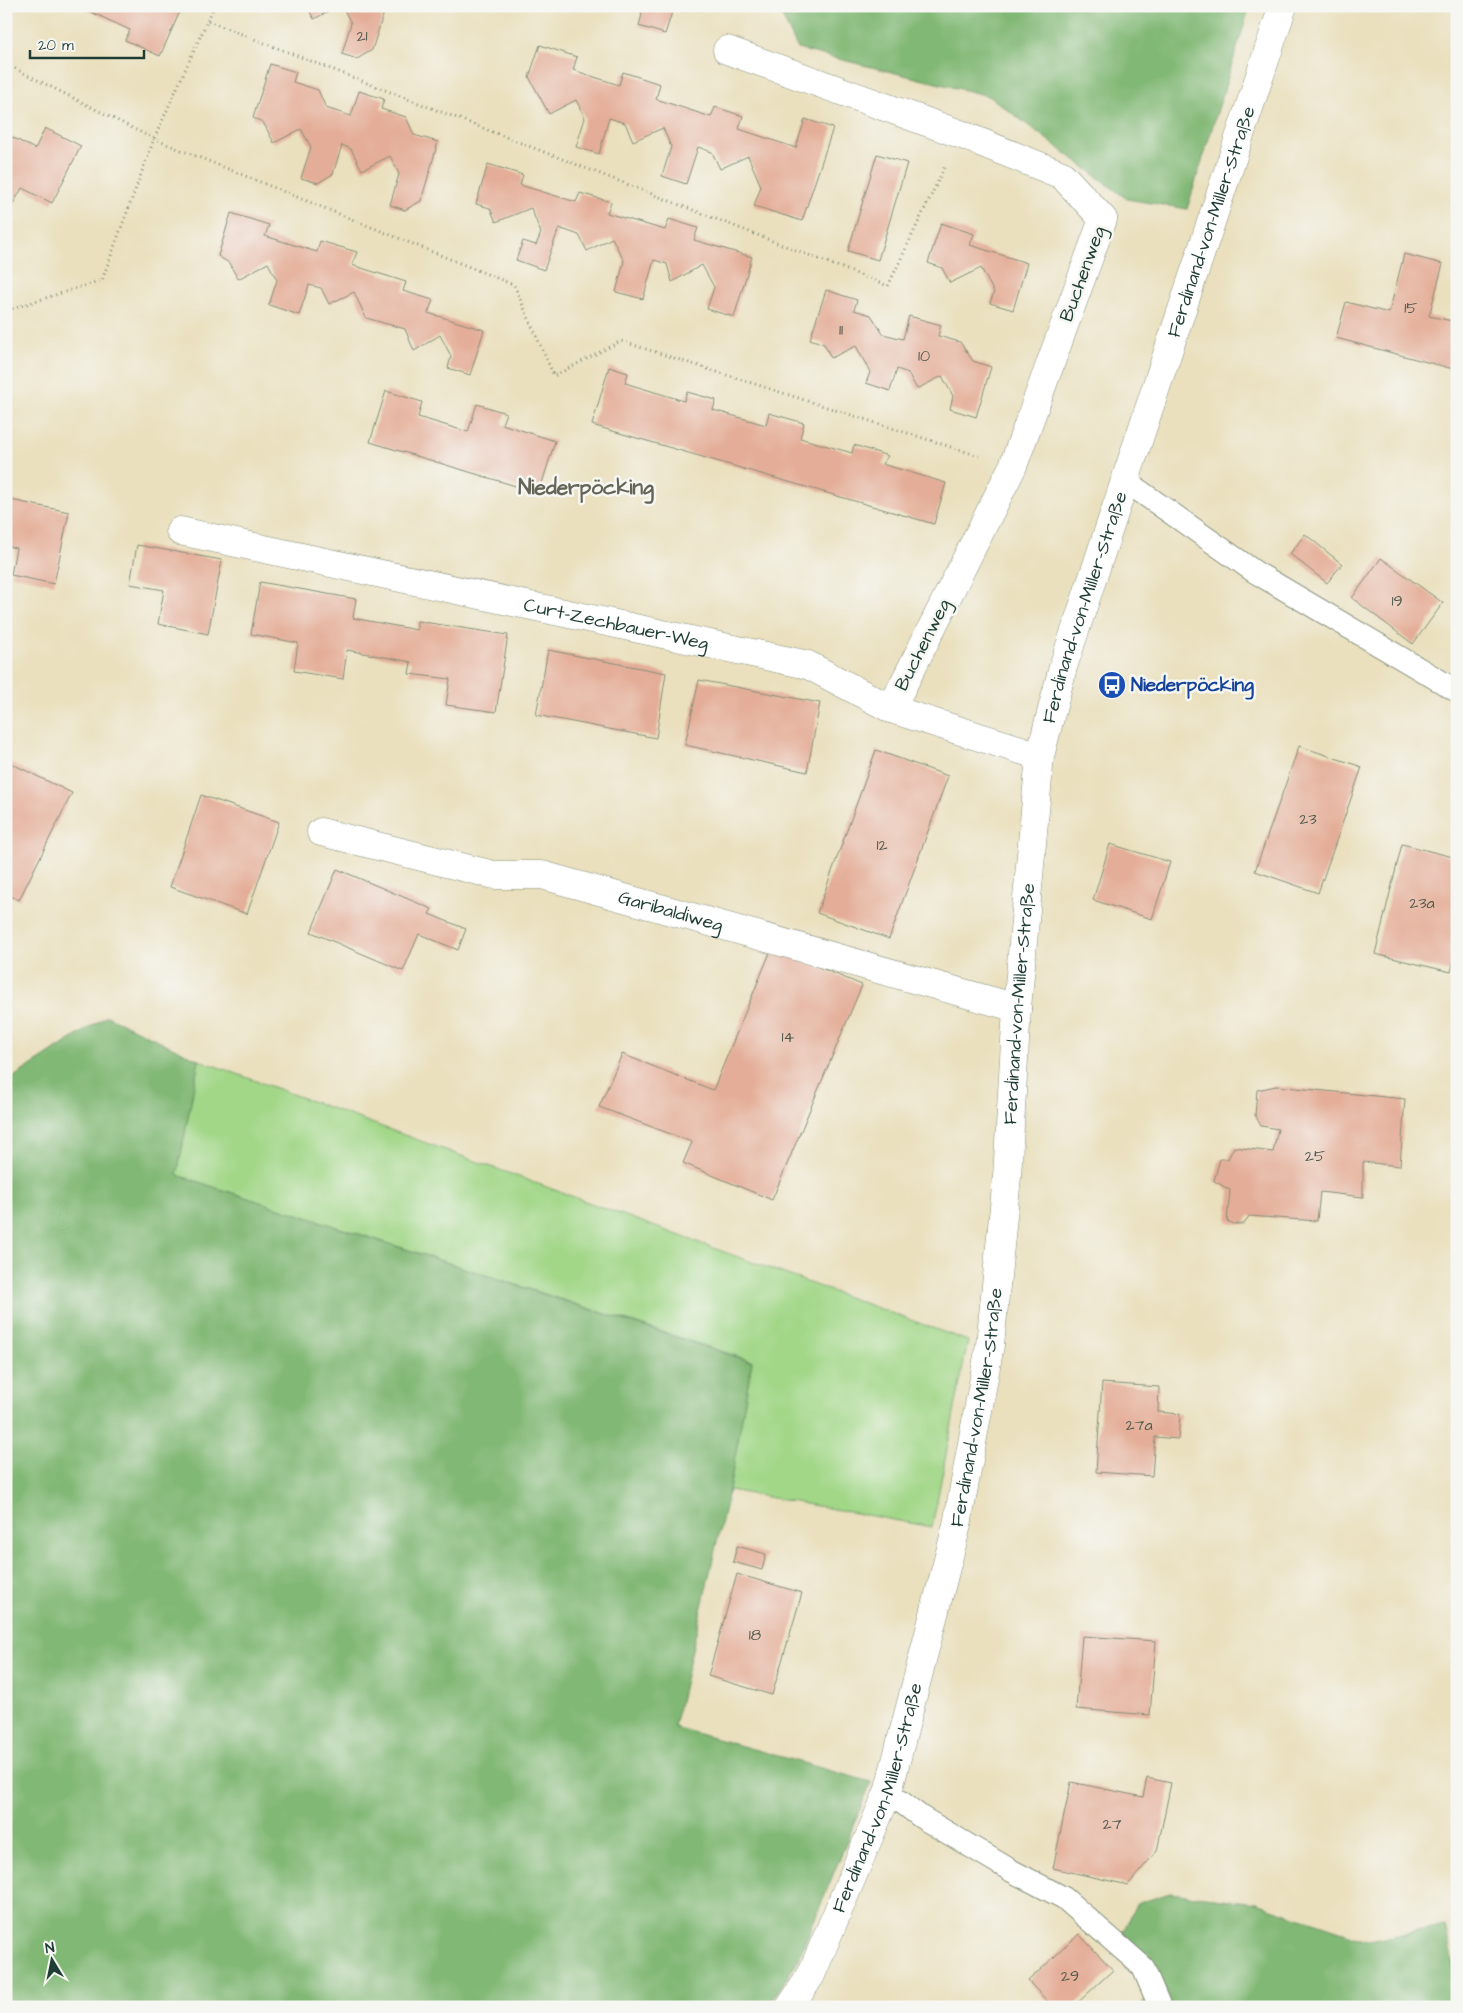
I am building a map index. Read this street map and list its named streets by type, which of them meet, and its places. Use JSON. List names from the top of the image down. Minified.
{"streets":{"street":["Ferdinand-von-Miller-Straße","Buchenweg","Curt-Zechbauer-Weg","Garibaldiweg"]},"crossings":[["Ferdinand-von-Miller-Straße","Curt-Zechbauer-Weg"],["Ferdinand-von-Miller-Straße","Garibaldiweg"],["Buchenweg","Curt-Zechbauer-Weg"]],"districts":["Niederpöcking"],"places":{"bus stop":["Niederpöcking"]},"house_numbers":["21","15","11","10","19","23","12","23a","14","25","27a","18","27","29"],"scale_bar":"20 m","north":"top"}
